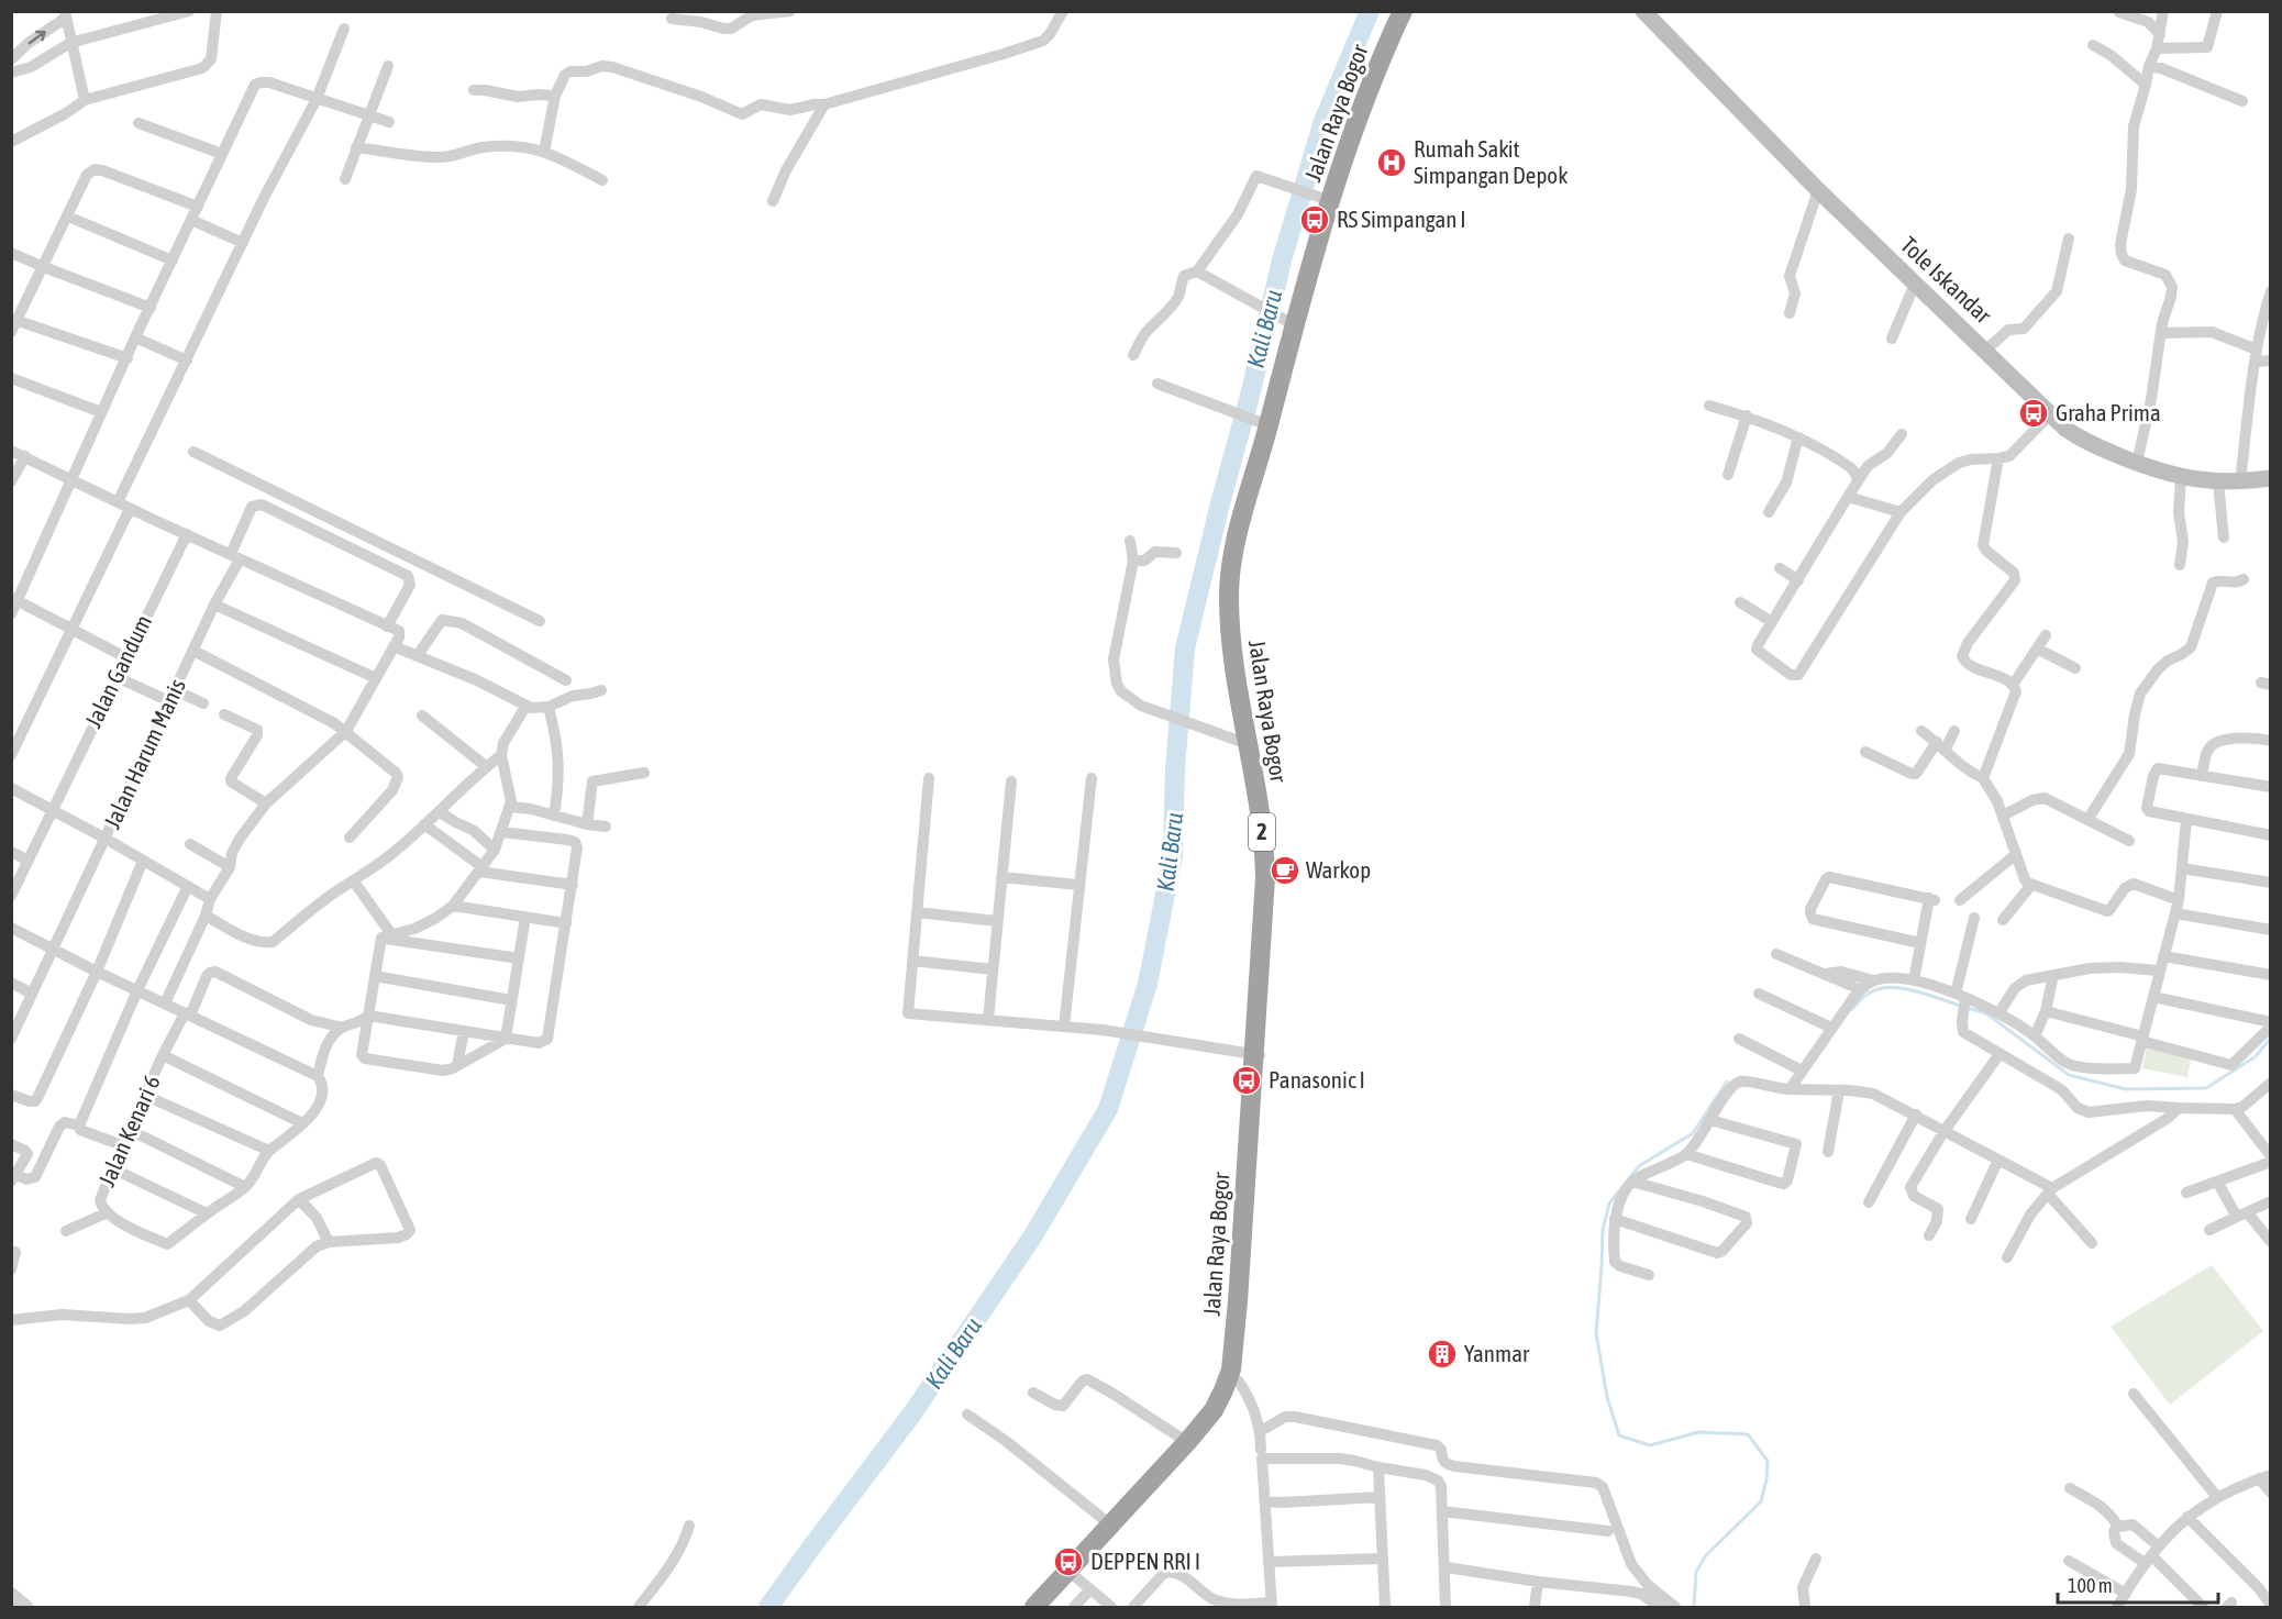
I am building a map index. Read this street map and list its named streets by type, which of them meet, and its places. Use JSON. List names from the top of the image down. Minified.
{"streets":{"highway":["Jalan Raya Bogor","2"],"main road":["Tole Iskandar"],"street":["Jalan Gandum","Jalan Harum Manis","Jalan Kenari 6"]},"water":["Kali Baru"],"places":{"hospital":["Rumah Sakit Simpangan Depok"],"bus stop":["RS Simpangan I","Graha Prima","Panasonic I","DEPPEN RRI I"],"cafe":["Warkop"],"building":["Yanmar"]},"scale_bar":"100 m"}
